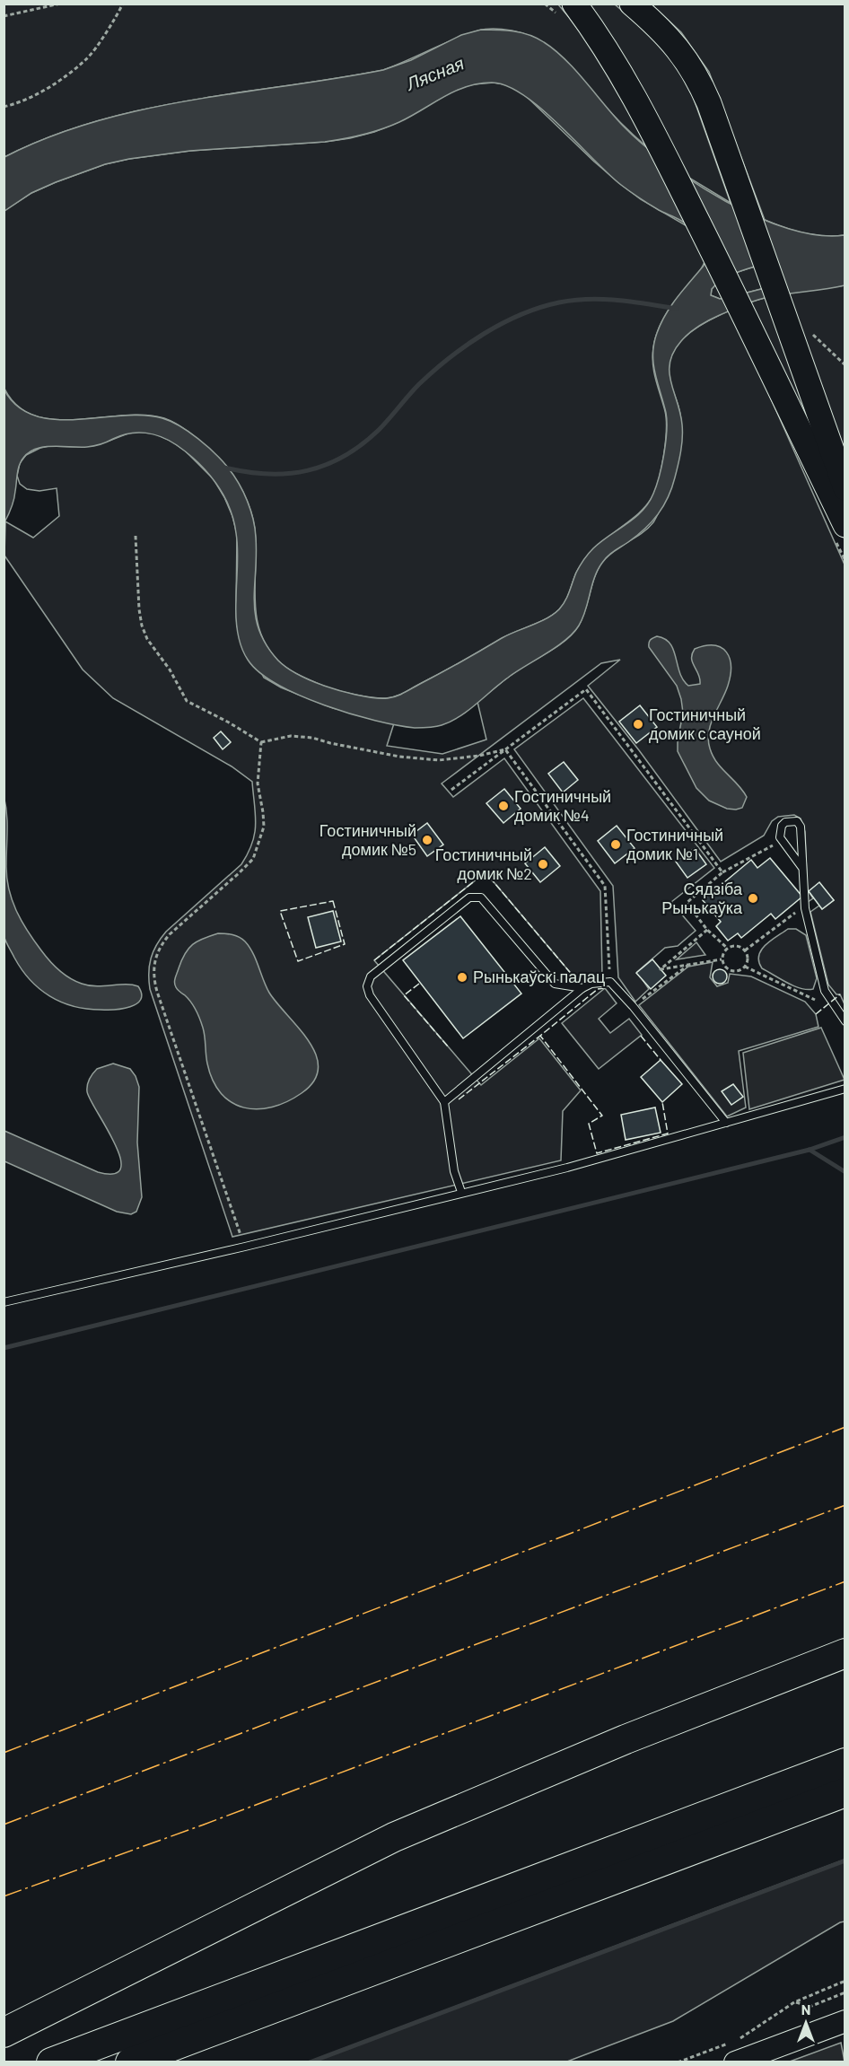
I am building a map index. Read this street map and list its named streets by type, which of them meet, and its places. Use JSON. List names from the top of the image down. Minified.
{"water":["Лясная"],"places":["Гостиничный домик с сауной","Гостиничный домик №4","Гостиничный домик №5","Гостиничный домик №1","Гостиничный домик №2","Сядзіба Рынькаўка","Рынькаўскi палац"],"north":"top"}
